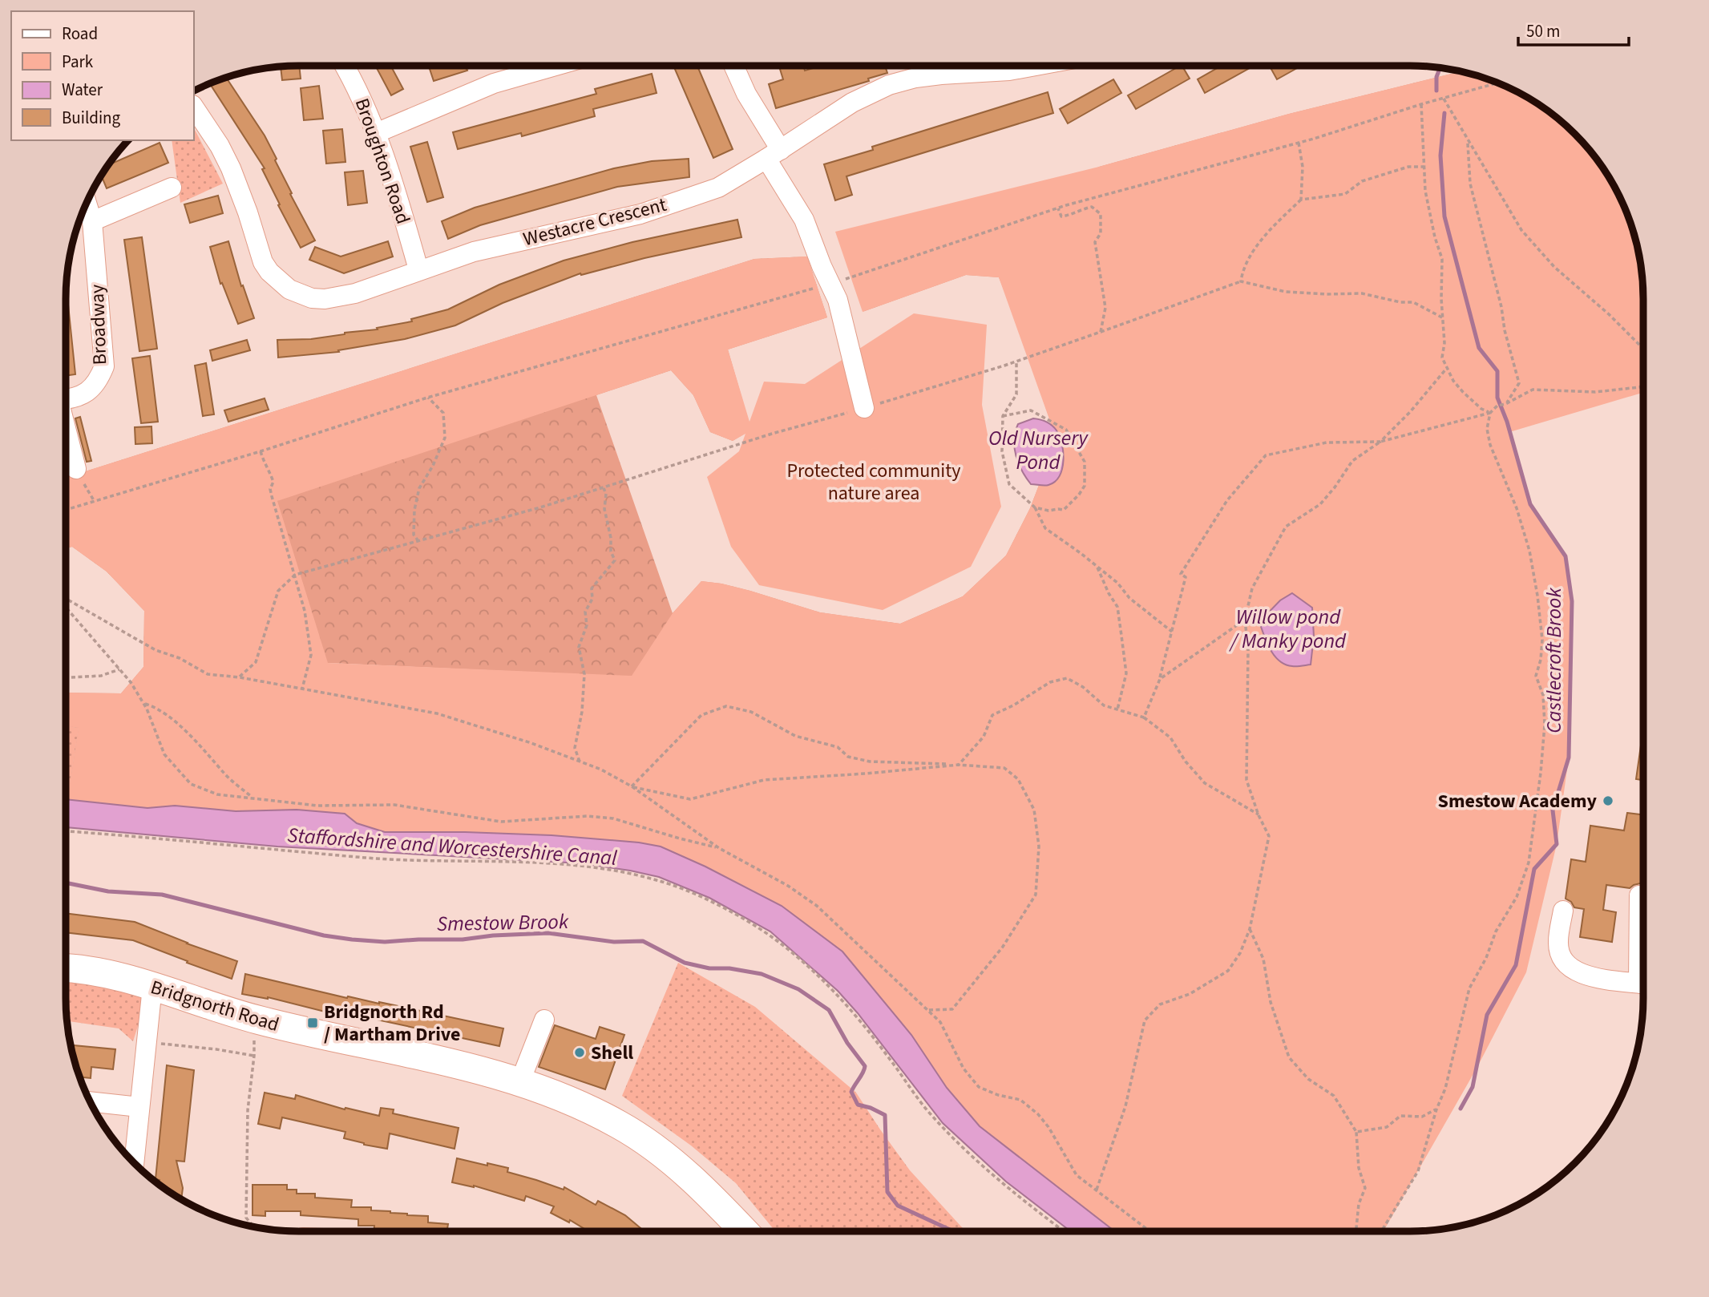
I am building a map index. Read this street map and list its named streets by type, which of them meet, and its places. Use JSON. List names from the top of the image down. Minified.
{"streets":{"highway":["Bridgnorth Road"],"street":["Broughton Road","Westacre Crescent","Broadway"]},"crossings":[["Broughton Road","Westacre Crescent"]],"water":["Old Nursery Pond","Willow pond / Manky pond","Castlecroft Brook","Staffordshire and Worcestershire Canal","Smestow Brook"],"parks":["Protected community nature area"],"places":{"other":["Smestow Academy","Shell"],"transit":["Bridgnorth Rd / Martham Drive"]},"legend":["Road","Park","Water","Building"],"scale_bar":"50 m"}
